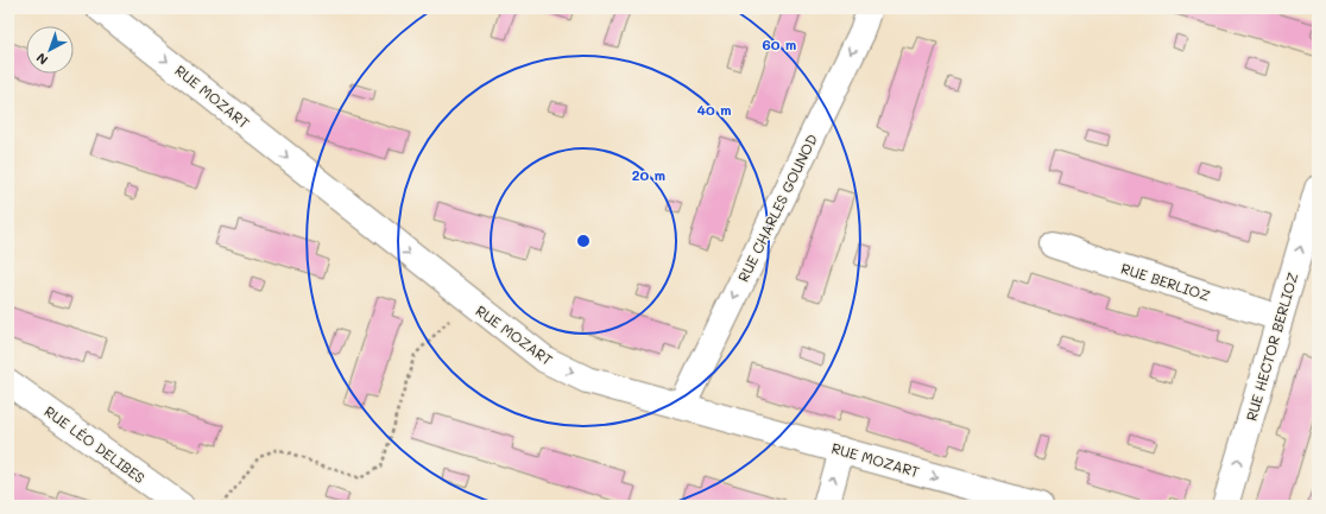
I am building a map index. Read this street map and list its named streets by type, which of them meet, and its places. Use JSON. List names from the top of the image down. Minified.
{"streets":{"street":["RUE MOZART","RUE CHARLES GOUNOD","RUE BERLIOZ","RUE HECTOR BERLIOZ","RUE LÉO DELIBES"]},"crossings":[["RUE MOZART","RUE CHARLES GOUNOD"],["RUE BERLIOZ","RUE HECTOR BERLIOZ"]],"one_way":["RUE MOZART","RUE CHARLES GOUNOD","RUE HECTOR BERLIOZ"],"north":"bottom left","rings":["60 m","40 m","20 m"]}
